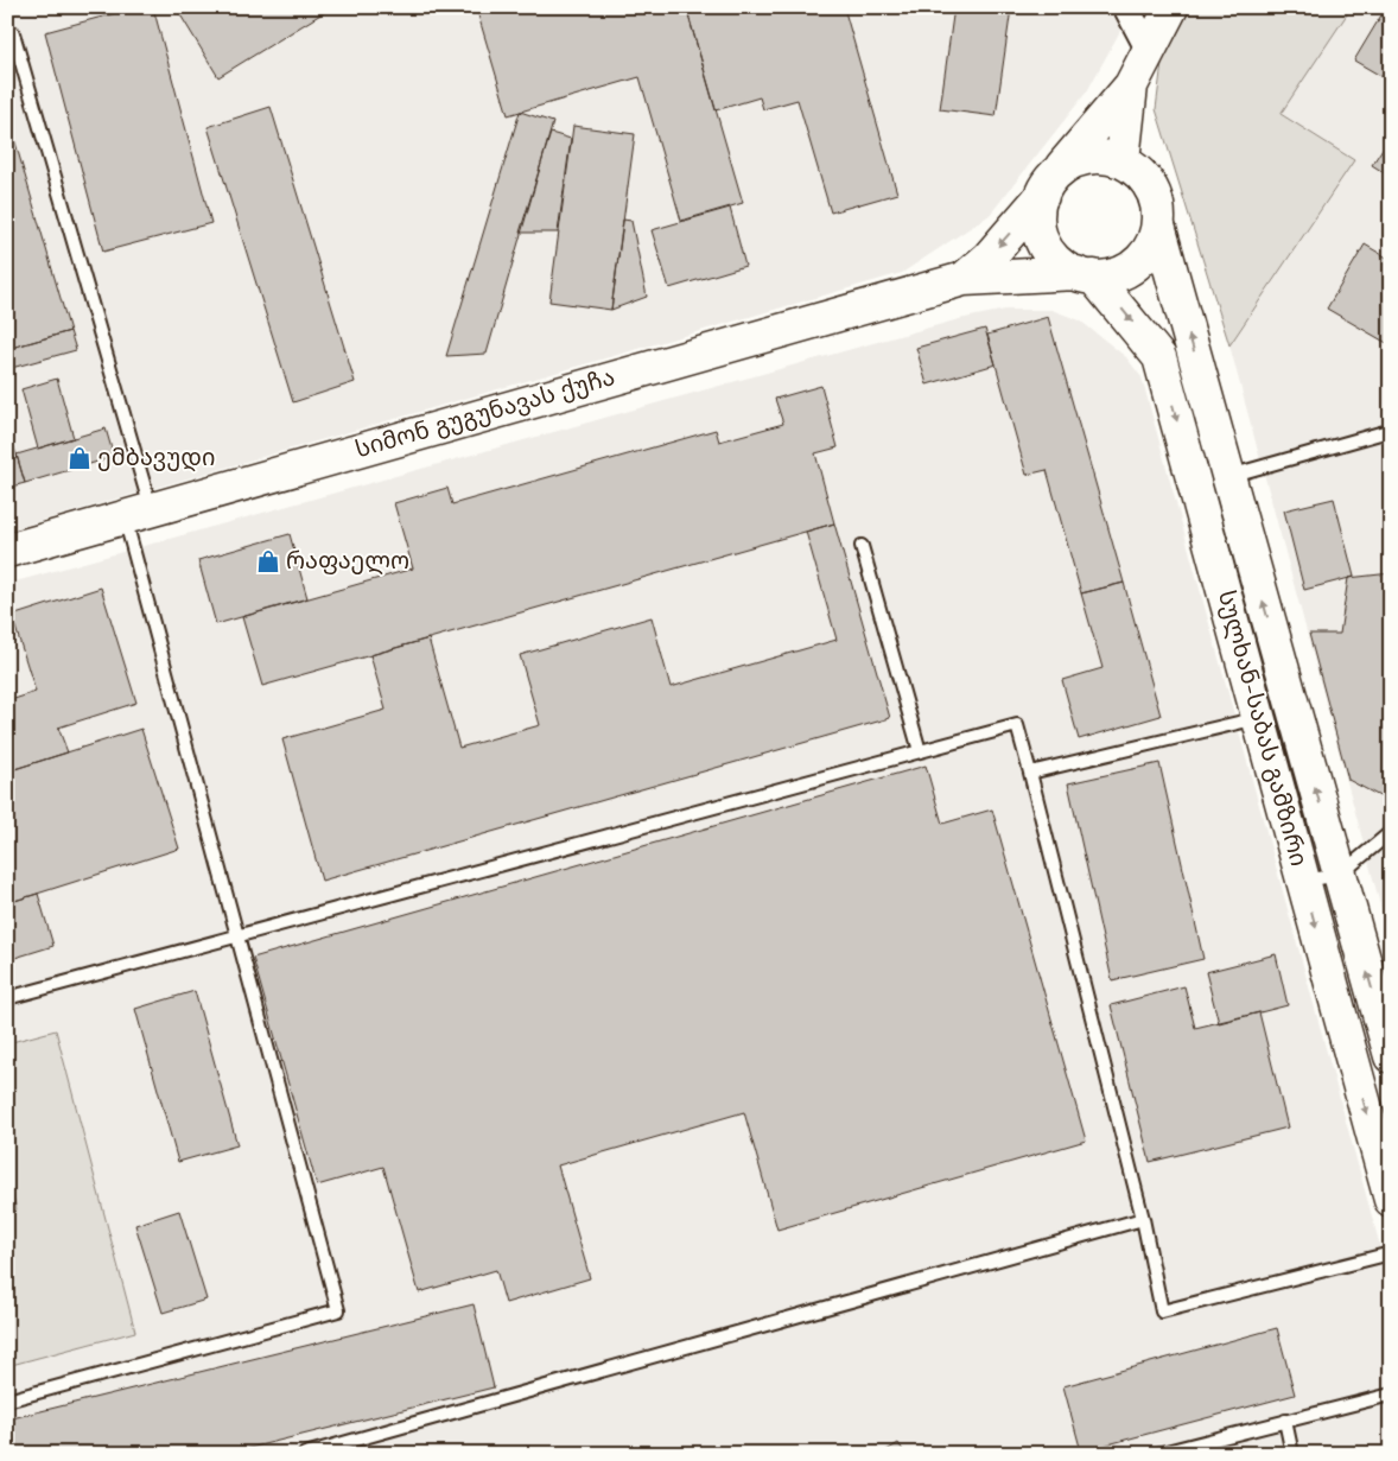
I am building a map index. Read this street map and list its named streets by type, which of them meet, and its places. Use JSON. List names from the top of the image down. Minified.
{"streets":{"main road":["სიმონ გუგუნავას ქუჩა","სულხან-საბას გამზირი"]},"crossings":[["სიმონ გუგუნავას ქუჩა","სულხან-საბას გამზირი"]],"places":{"shop":["ემბავუდი","რაფაელო"]}}
